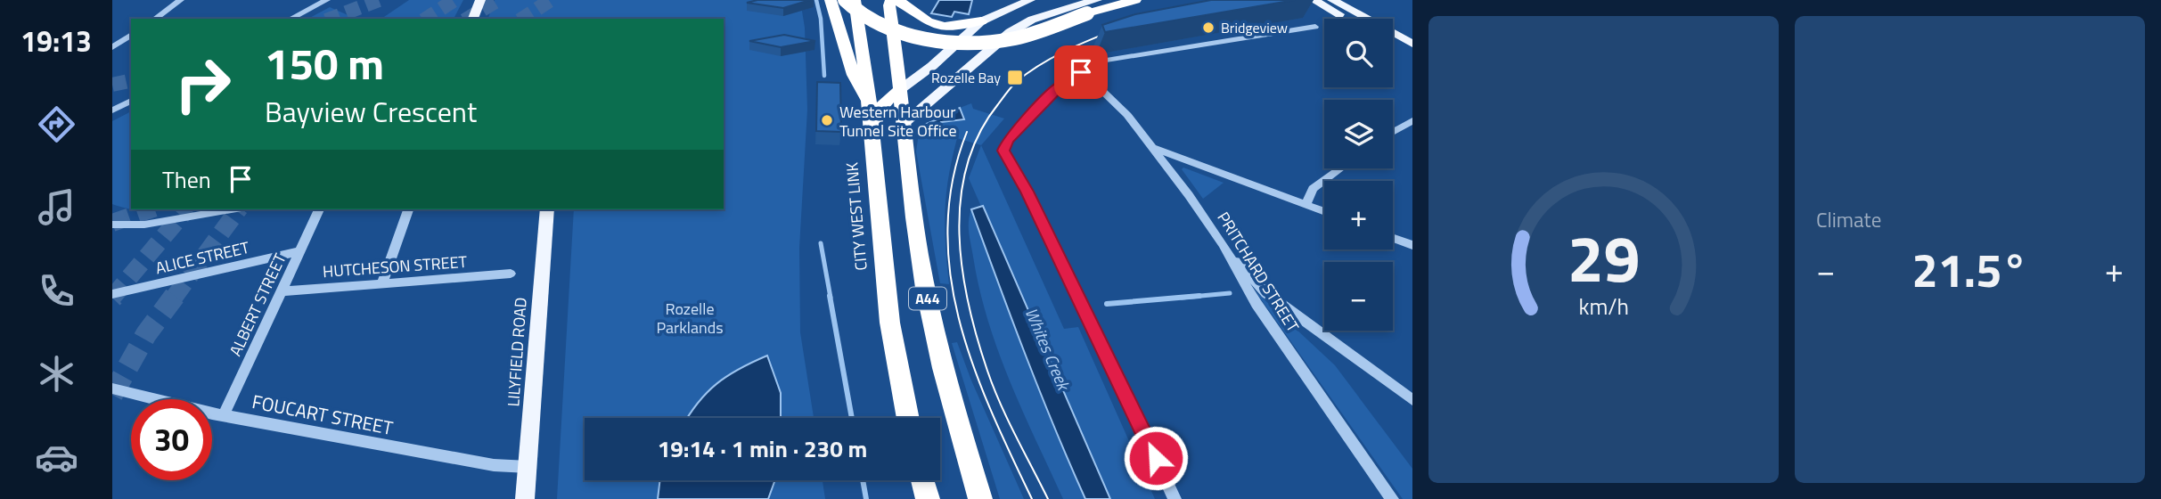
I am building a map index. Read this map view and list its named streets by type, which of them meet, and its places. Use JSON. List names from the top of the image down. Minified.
{"streets":{"highway":["CITY WEST LINK","A44"],"main road":["LILYFIELD ROAD"],"street":["ALICE STREET","HUTCHESON STREET","PRITCHARD STREET","ALBERT STREET","FOUCART STREET"]},"crossings":[["ALICE STREET","ALBERT STREET"],["HUTCHESON STREET","ALBERT STREET"],["ALBERT STREET","FOUCART STREET"],["LILYFIELD ROAD","FOUCART STREET"]],"water":["Whites Creek"],"parks":["Rozelle Parklands"],"places":{"other":["Bridgeview","Western Harbour Tunnel Site Office"],"transit":["Rozelle Bay"]},"page":{"tabs":"19:13","tile":"Climate","map_buttons":["+","−"],"turn":["150 m","Bayview Crescent"],"then":"Then","heat":["−","21.5°","+"],"limit":"30","trip":"19:14 · 1 min · 230 m","gauge":["29","km/h"]}}
